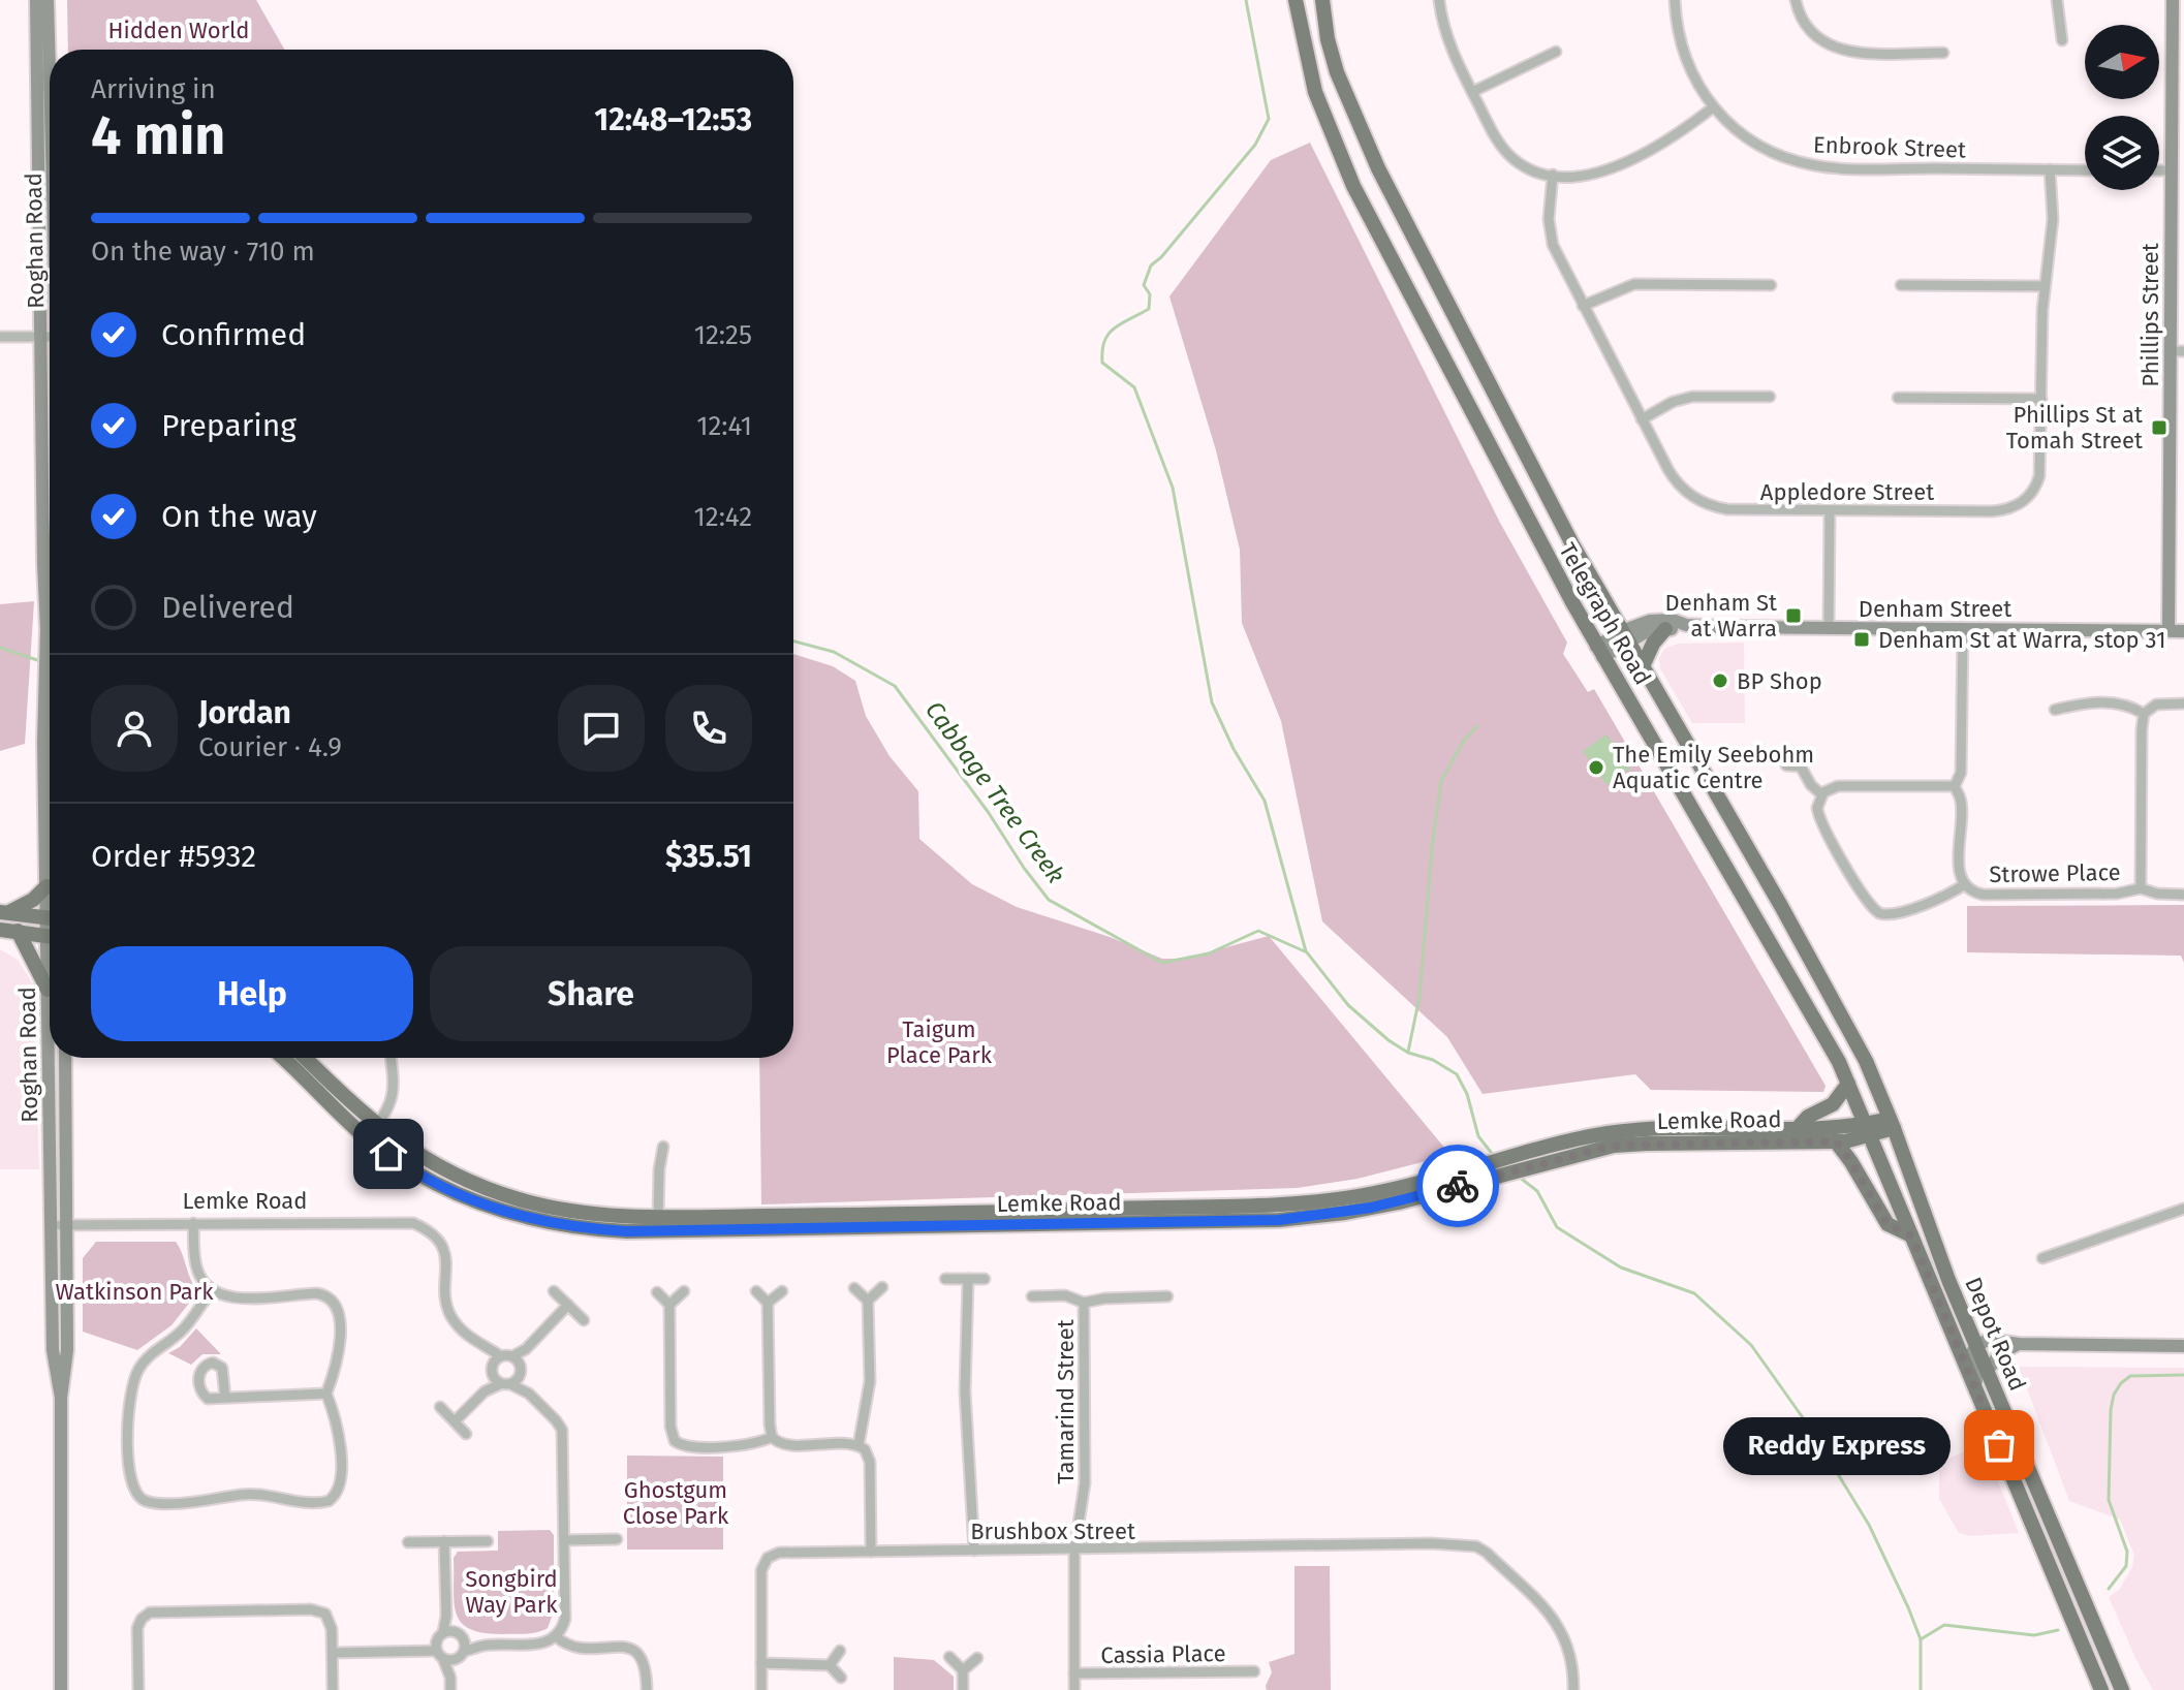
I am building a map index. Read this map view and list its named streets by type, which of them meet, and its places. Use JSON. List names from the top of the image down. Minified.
{"streets":{"main road":["Roghan Road","Phillips Street","Denham Street","Telegraph Road","Lemke Road","Depot Road"],"street":["Enbrook Street","Appledore Street","Strowe Place","Tamarind Street","Brushbox Street","Cassia Place"]},"crossings":[["Enbrook Street","Appledore Street"],["Roghan Road","Lemke Road"],["Phillips Street","Denham Street"],["Denham Street","Telegraph Road"],["Denham Street","Strowe Place"],["Telegraph Road","Lemke Road"],["Telegraph Road","Depot Road"],["Lemke Road","Depot Road"],["Tamarind Street","Brushbox Street"],["Tamarind Street","Cassia Place"]],"water":["Cabbage Tree Creek"],"parks":["Hidden World","Taigum Place Park","Watkinson Park","Ghostgum Close Park","Songbird Way Park"],"places":{"transit":["Phillips St at Tomah Street","Denham St at Warra","Denham St at Warra, stop 31"],"other":["BP Shop","The Emily Seebohm Aquatic Centre","Reddy Express"]},"north":"right","page":{"heading":["4 min","Arriving in","12:48–12:53"],"panel":["Jordan","Courier · 4.9","Order #5932","$35.51"],"bar":"On the way · 710 m","list":[["Confirmed","12:25"],["Preparing","12:41"],["On the way","12:42"],"Delivered"],"buttons":["Help","Share"],"bubble":"Reddy Express"}}
